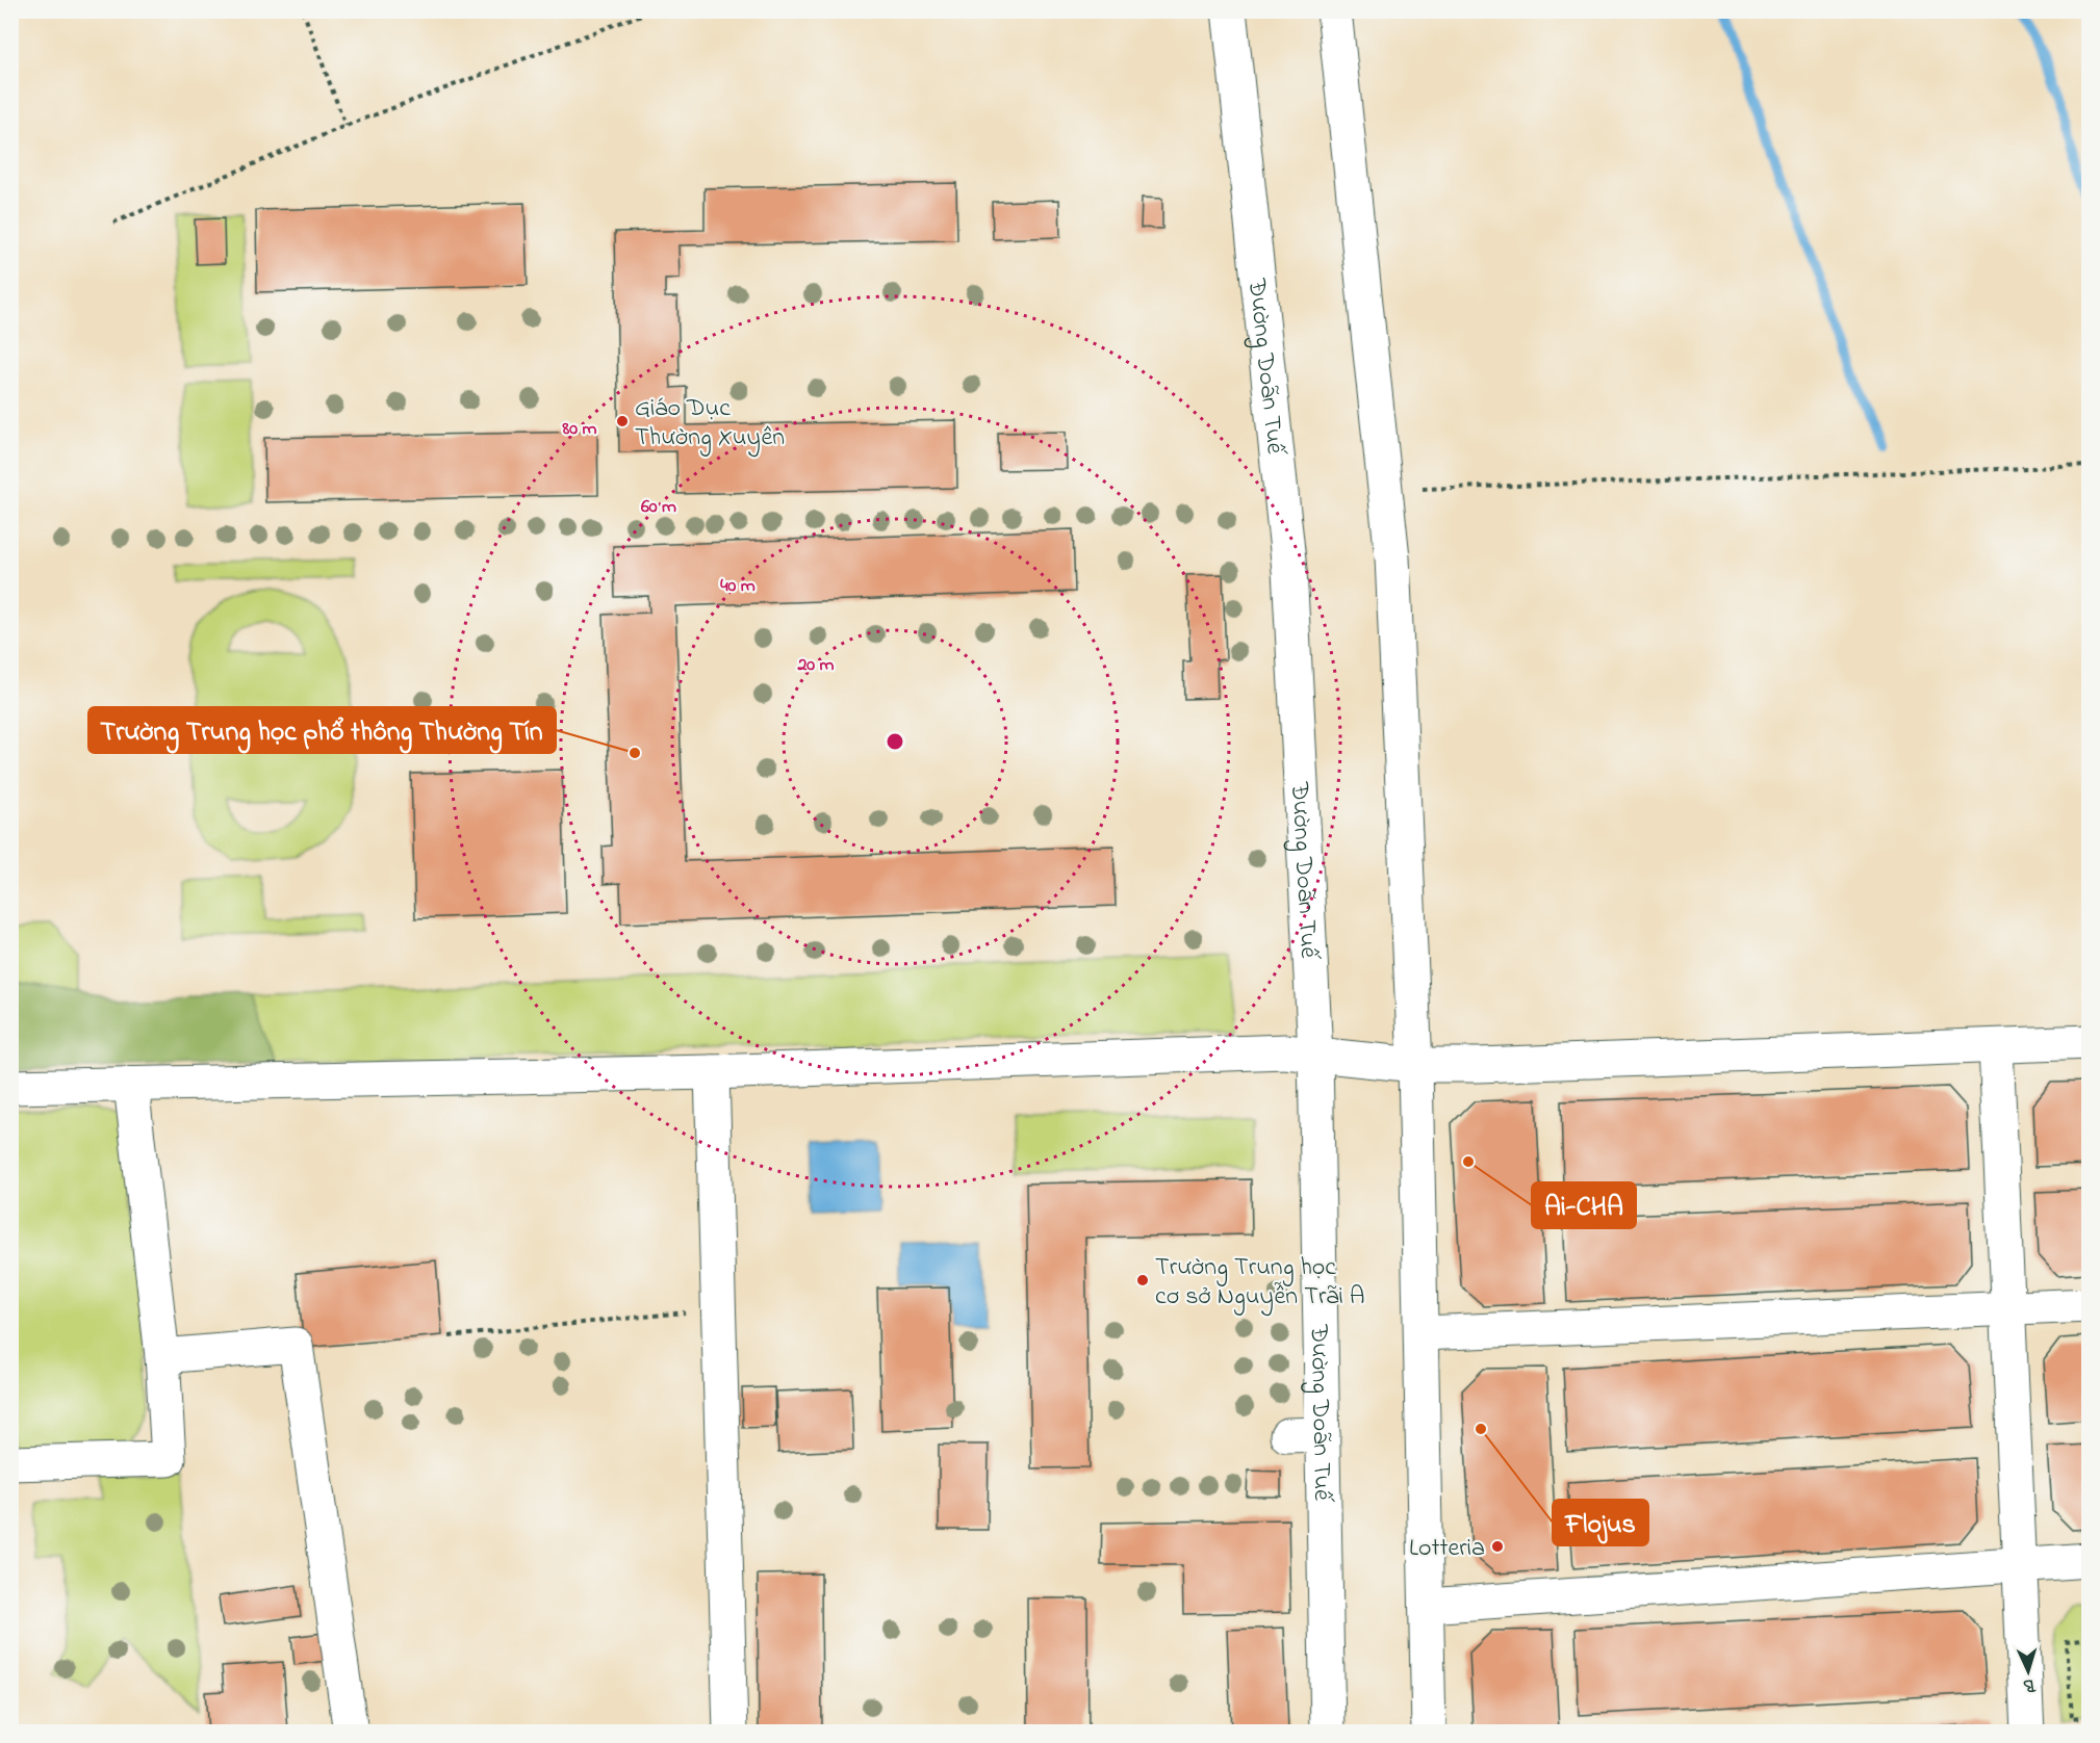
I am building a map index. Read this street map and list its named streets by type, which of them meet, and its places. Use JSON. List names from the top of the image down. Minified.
{"streets":{"street":["Đường Doãn Tuế"]},"places":["Giáo Dục Thường Xuyên","Trường Trung học phổ thông Thường Tín","Ai-CHA","Trường Trung học cơ sở Nguyễn Trãi A","Flojus","Lotteria"],"north":"bottom","rings":["80 m","60 m","40 m","20 m"]}
